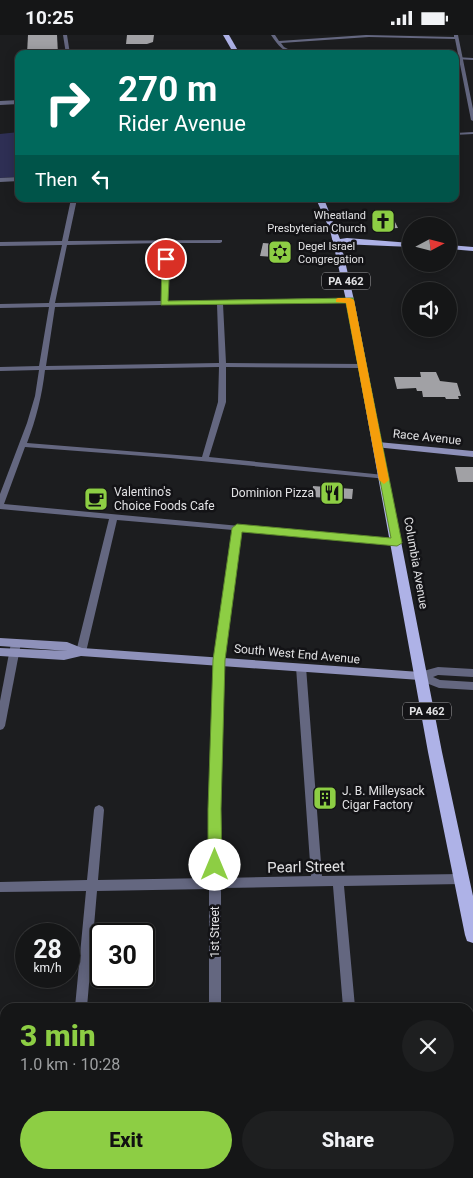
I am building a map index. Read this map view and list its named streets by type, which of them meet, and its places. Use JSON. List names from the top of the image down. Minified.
{"streets":{"main road":["PA 462","Race Avenue","Columbia Avenue","South West End Avenue"],"street":["Pearl Street","1st Street"]},"crossings":[["Race Avenue","Columbia Avenue"],["Columbia Avenue","South West End Avenue"],["Columbia Avenue","Pearl Street"],["South West End Avenue","1st Street"],["Pearl Street","1st Street"]],"places":{"church":["Wheatland Presbyterian Church"],"synagogue":["Degel Israel Congregation"],"restaurant":["Dominion Pizza"],"cafe":["Valentino's Choice Foods Cafe"],"building":["J. B. Milleysack Cigar Factory"]},"north":"right","page":{"status":"10:25","turn":["270 m","Rider Avenue"],"then":"Then","speed":"28 km/h","limit":"30","heading":["3 min","1.0 km · 10:28"],"buttons":["Exit","Share"]}}
